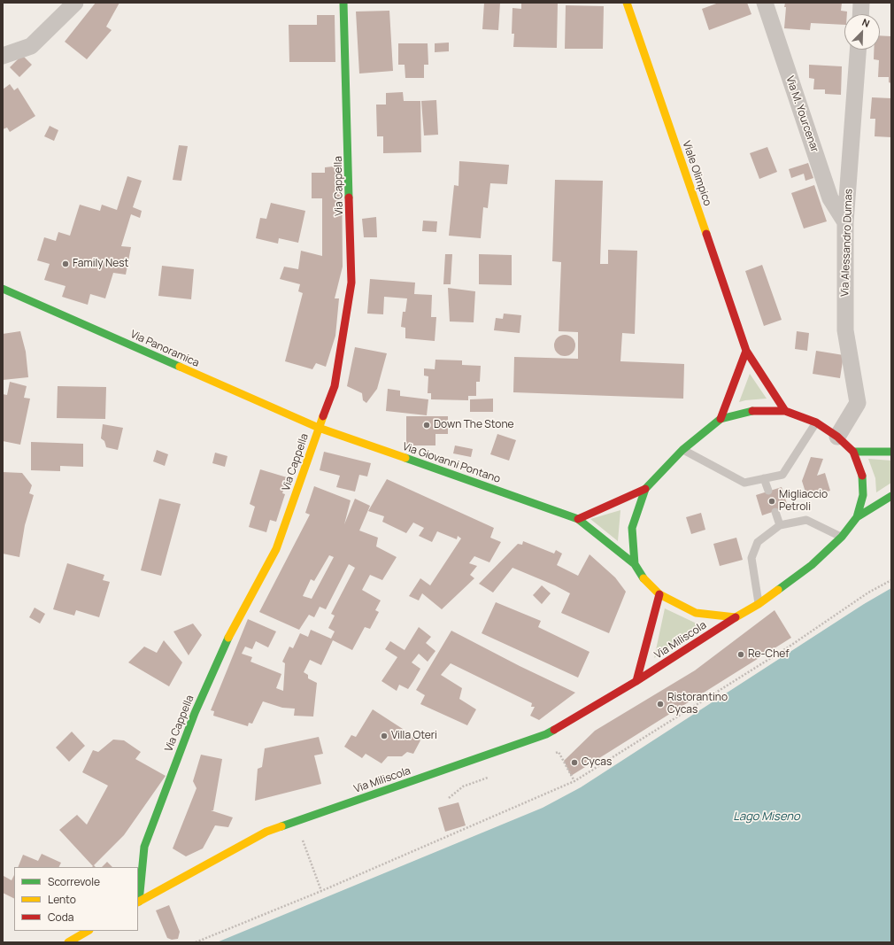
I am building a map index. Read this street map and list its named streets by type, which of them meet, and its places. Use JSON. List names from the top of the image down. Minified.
{"streets":{"street":["Via M. Yourcenar","Viale Olimpico","Via Cappella","Via Alessandro Dumas","Via Panoramica","Via Giovanni Pontano","Via Miliscola"]},"crossings":[["Via M. Yourcenar","Via Alessandro Dumas"],["Via Cappella","Via Panoramica"],["Via Cappella","Via Giovanni Pontano"],["Via Cappella","Via Miliscola"],["Via Panoramica","Via Giovanni Pontano"]],"water":["Lago Miseno"],"places":["Family Nest","Down The Stone","Migliaccio Petroli","Re-Chef","Ristorantino Cycas","Villa Oteri","Cycas"],"legend":["Scorrevole","Lento","Coda"],"north":"top right"}
